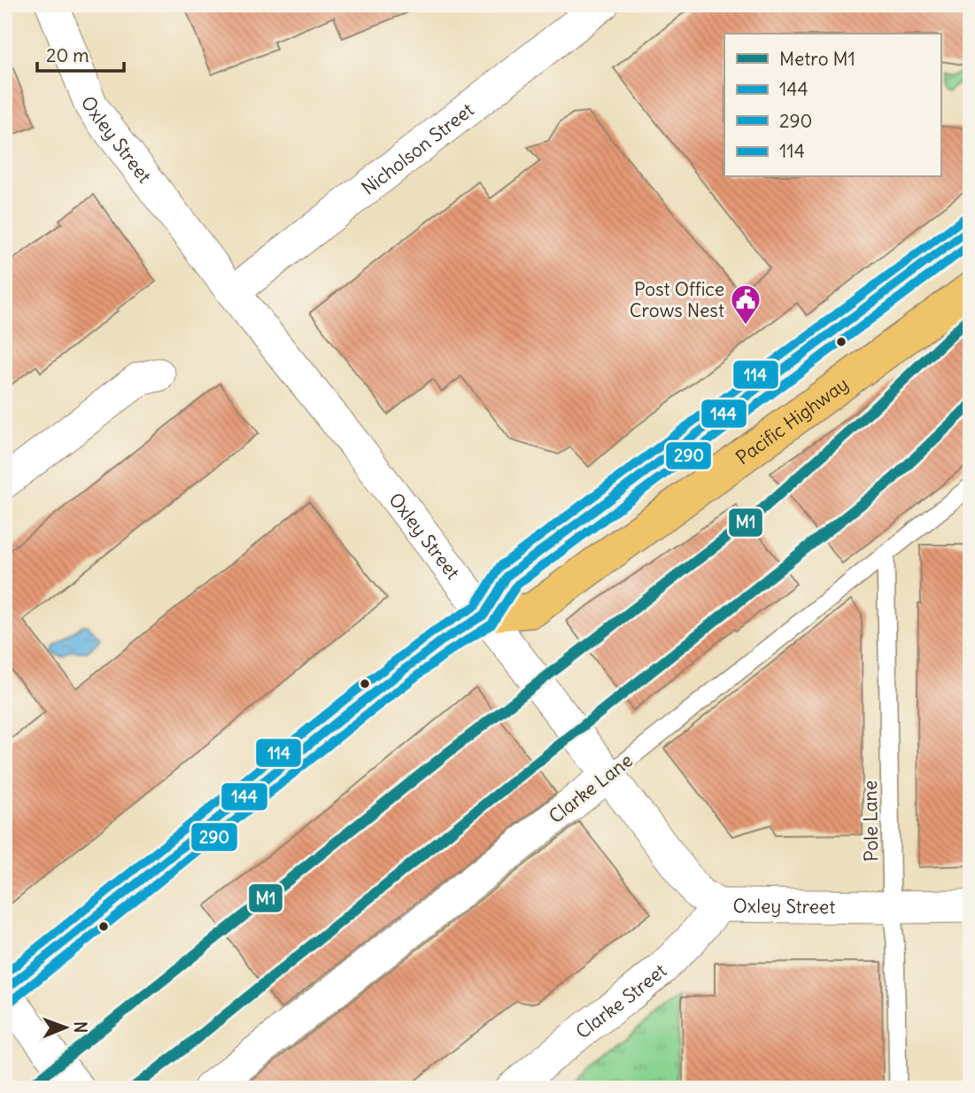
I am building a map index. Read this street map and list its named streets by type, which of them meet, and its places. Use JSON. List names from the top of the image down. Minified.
{"streets":{"main road":["Pacific Highway"],"street":["Oxley Street","Nicholson Street","Clarke Lane","Clarke Street"],"lane":["Pole Lane"]},"crossings":[["Oxley Street","Nicholson Street"],["Oxley Street","Pacific Highway"],["Oxley Street","Clarke Lane"],["Oxley Street","Pole Lane"],["Oxley Street","Clarke Street"],["Clarke Lane","Pole Lane"]],"places":{"public building":["Post Office Crows Nest"]},"lines":["transit line 114","transit line 144","transit line 290","metro line M1"],"legend":["Metro M1","144","290","114"],"scale_bar":"20 m","north":"right"}
